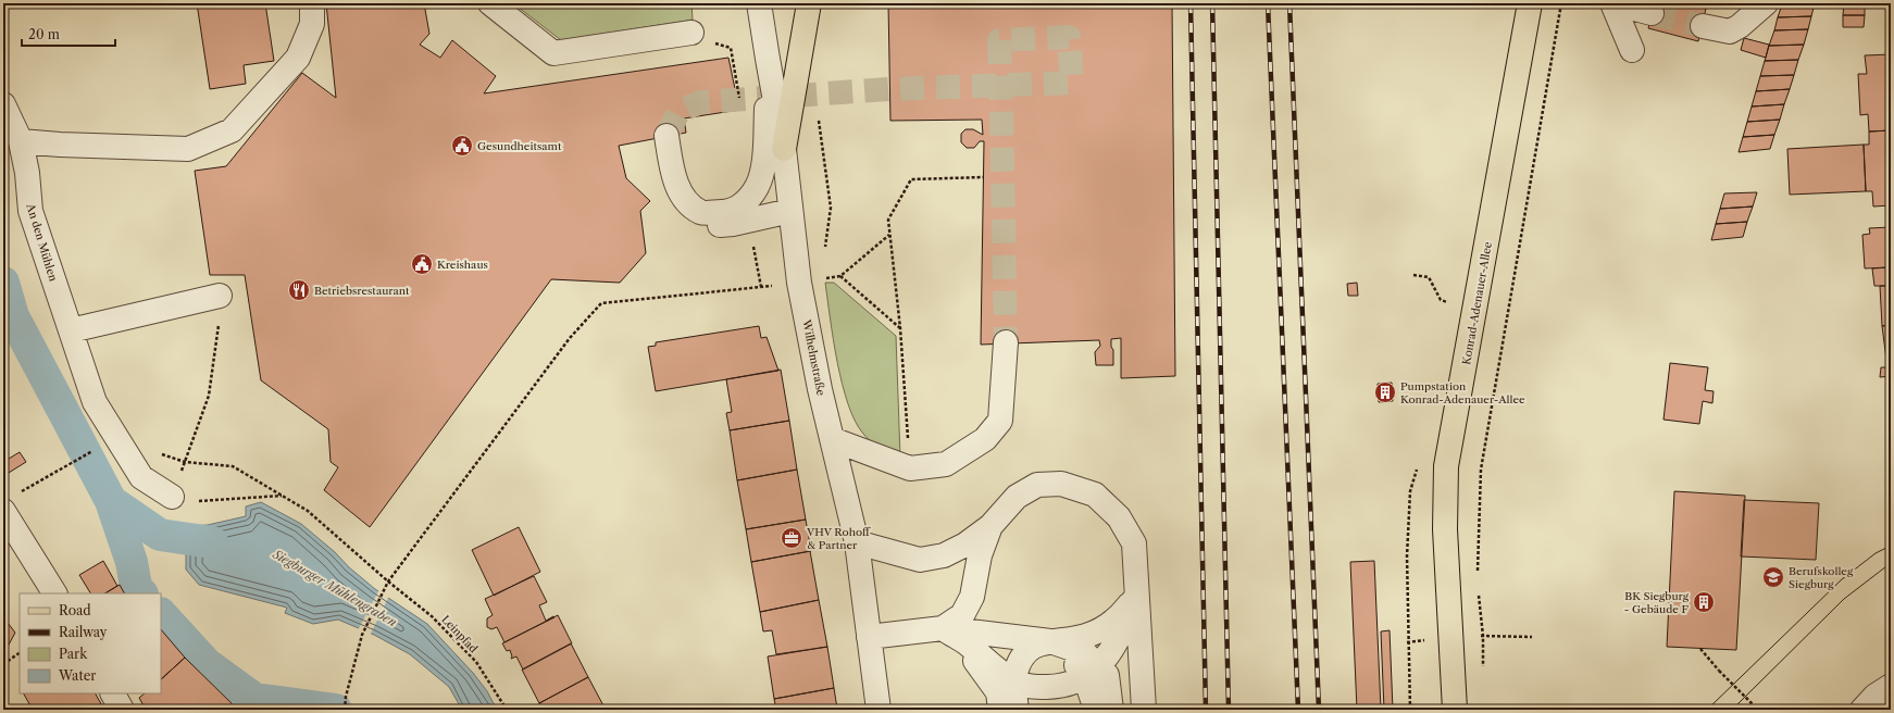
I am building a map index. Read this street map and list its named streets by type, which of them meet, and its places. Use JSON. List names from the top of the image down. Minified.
{"streets":{"main road":["Konrad-Adenauer-Allee"],"street":["An den Mühlen","Wilhelmstraße"],"path":["Leinpfad"]},"crossings":[["An den Mühlen","Leinpfad"]],"water":["Siegburger Mühlengraben"],"places":{"public building":["Gesundheitsamt","Kreishaus"],"restaurant":["Betriebsrestaurant"],"building":["Pumpstation Konrad-Adenauer-Allee","BK Siegburg - Gebäude F"],"office":["VHV Rohoff & Partner"],"school or university":["Berufskolleg Siegburg"]},"legend":["Road","Railway","Park","Water"],"scale_bar":"20 m"}
